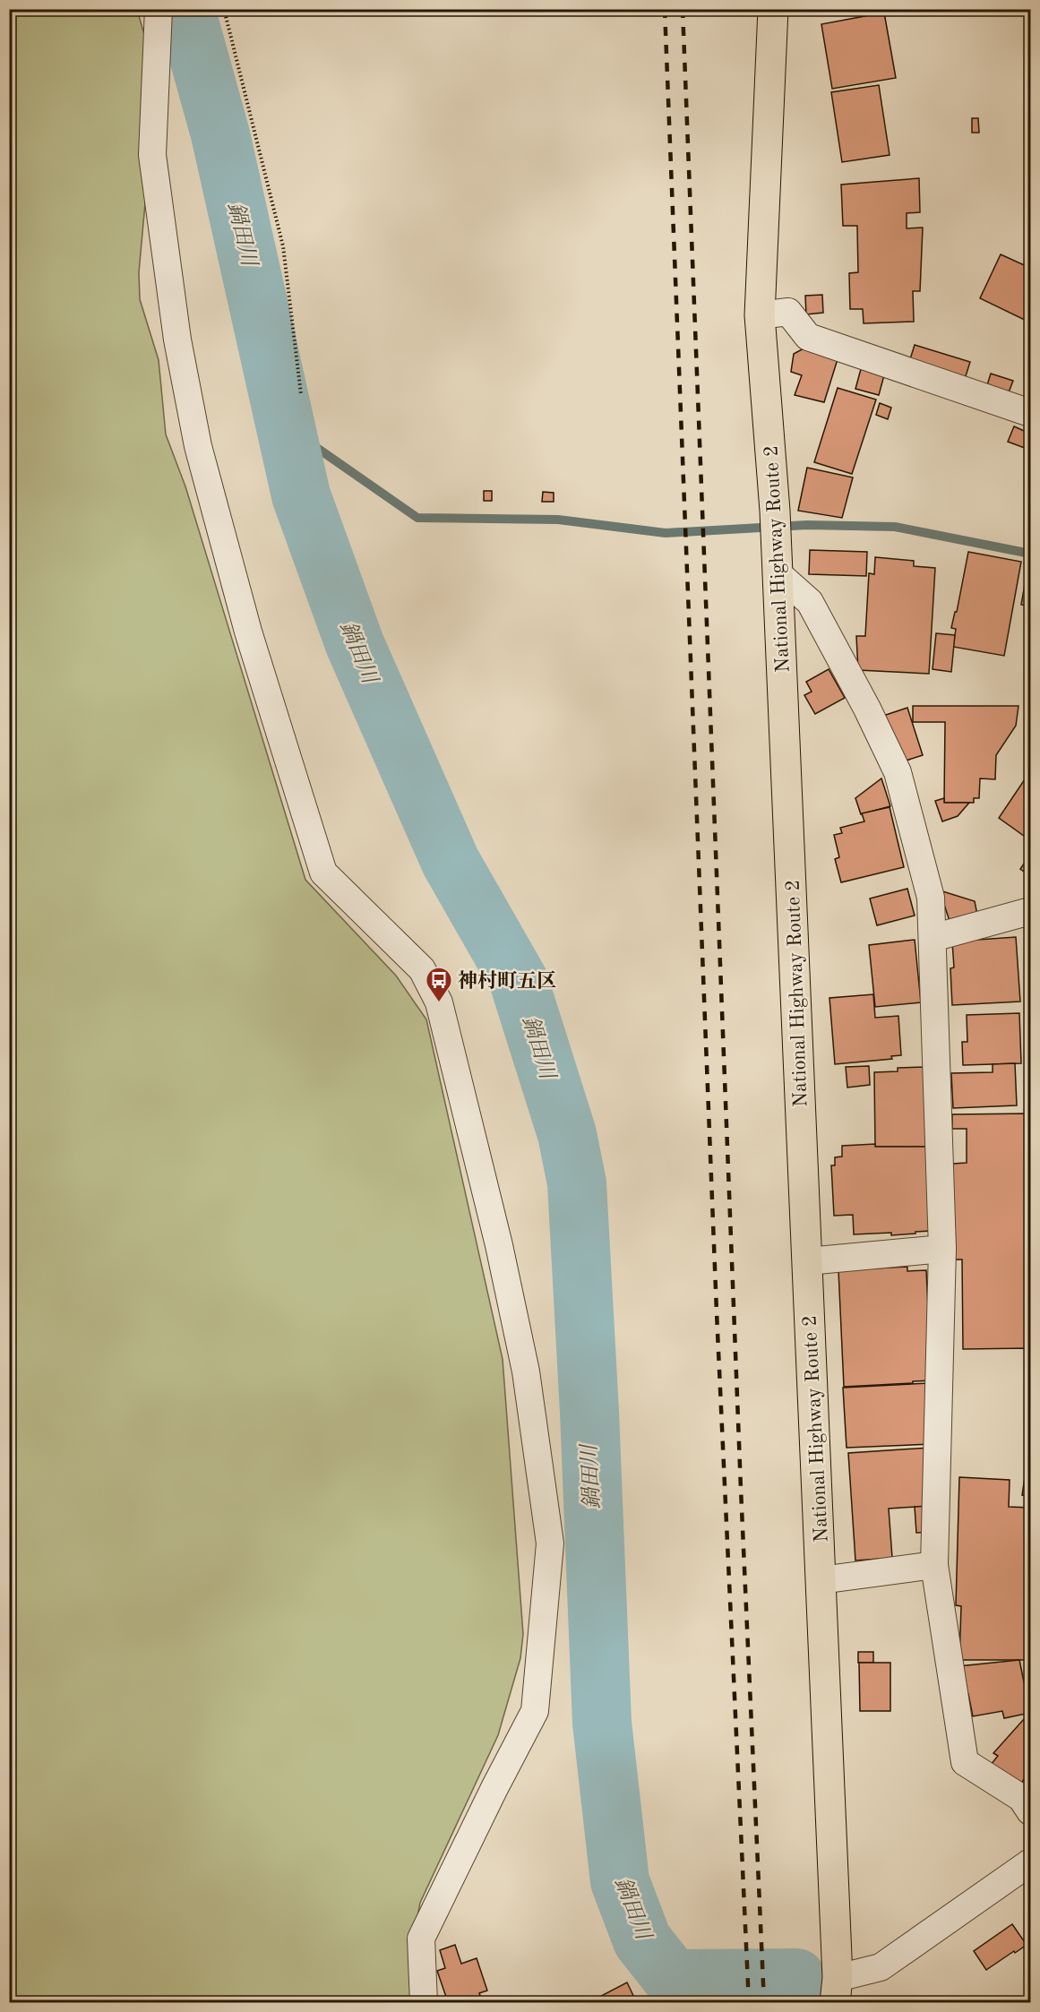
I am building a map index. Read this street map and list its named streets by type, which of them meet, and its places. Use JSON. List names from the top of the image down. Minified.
{"streets":{"highway":["National Highway Route 2"]},"water":["鍋田川"],"places":{"bus stop":["神村町五区"]}}
